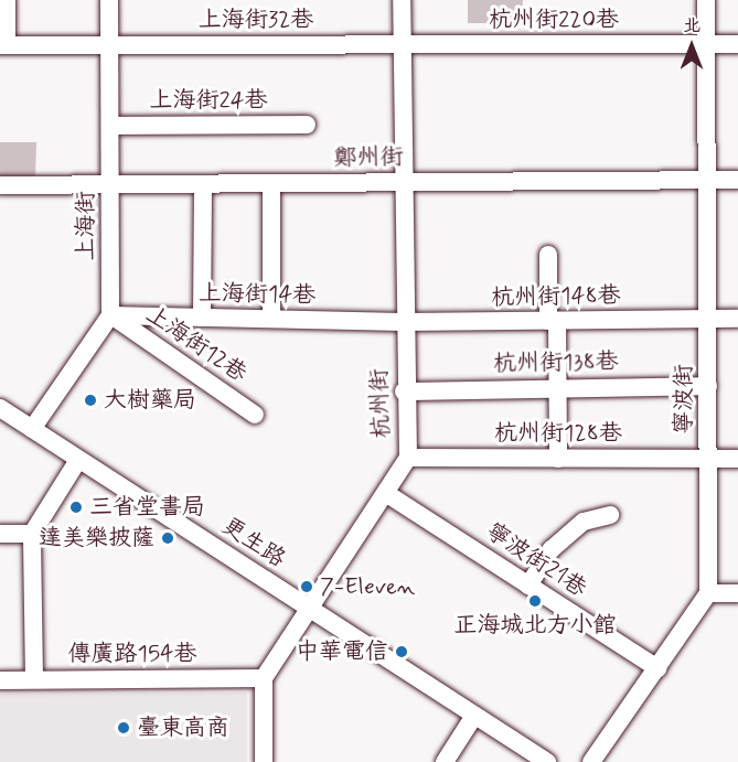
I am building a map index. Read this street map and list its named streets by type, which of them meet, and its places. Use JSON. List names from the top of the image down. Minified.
{"streets":{"street":["上海街32巷","杭州街220巷","上海街24巷","鄭州街","上海街","上海街14巷","杭州街148巷","上海街12巷","杭州街138巷","寧波街","杭州街","杭州街128巷","更生路","寧波街21巷","傳廣路154巷"]},"crossings":[["上海街32巷","杭州街220巷"],["上海街32巷","上海街"],["上海街32巷","杭州街"],["杭州街220巷","寧波街"],["杭州街220巷","杭州街"],["上海街24巷","上海街"],["鄭州街","上海街"],["鄭州街","寧波街"],["鄭州街","杭州街"],["上海街","上海街14巷"],["上海街","上海街12巷"],["上海街14巷","杭州街148巷"],["上海街14巷","上海街12巷"],["上海街14巷","杭州街"],["杭州街148巷","寧波街"],["杭州街148巷","杭州街"],["杭州街138巷","寧波街"],["杭州街138巷","杭州街"],["寧波街","杭州街128巷"],["杭州街","杭州街128巷"],["杭州街","更生路"],["杭州街","寧波街21巷"],["杭州街","傳廣路154巷"]],"places":["大樹藥局","三省堂書局","達美樂披薩","7-Eleven","正海城北方小館","中華電信","臺東高商"],"north":"top"}
